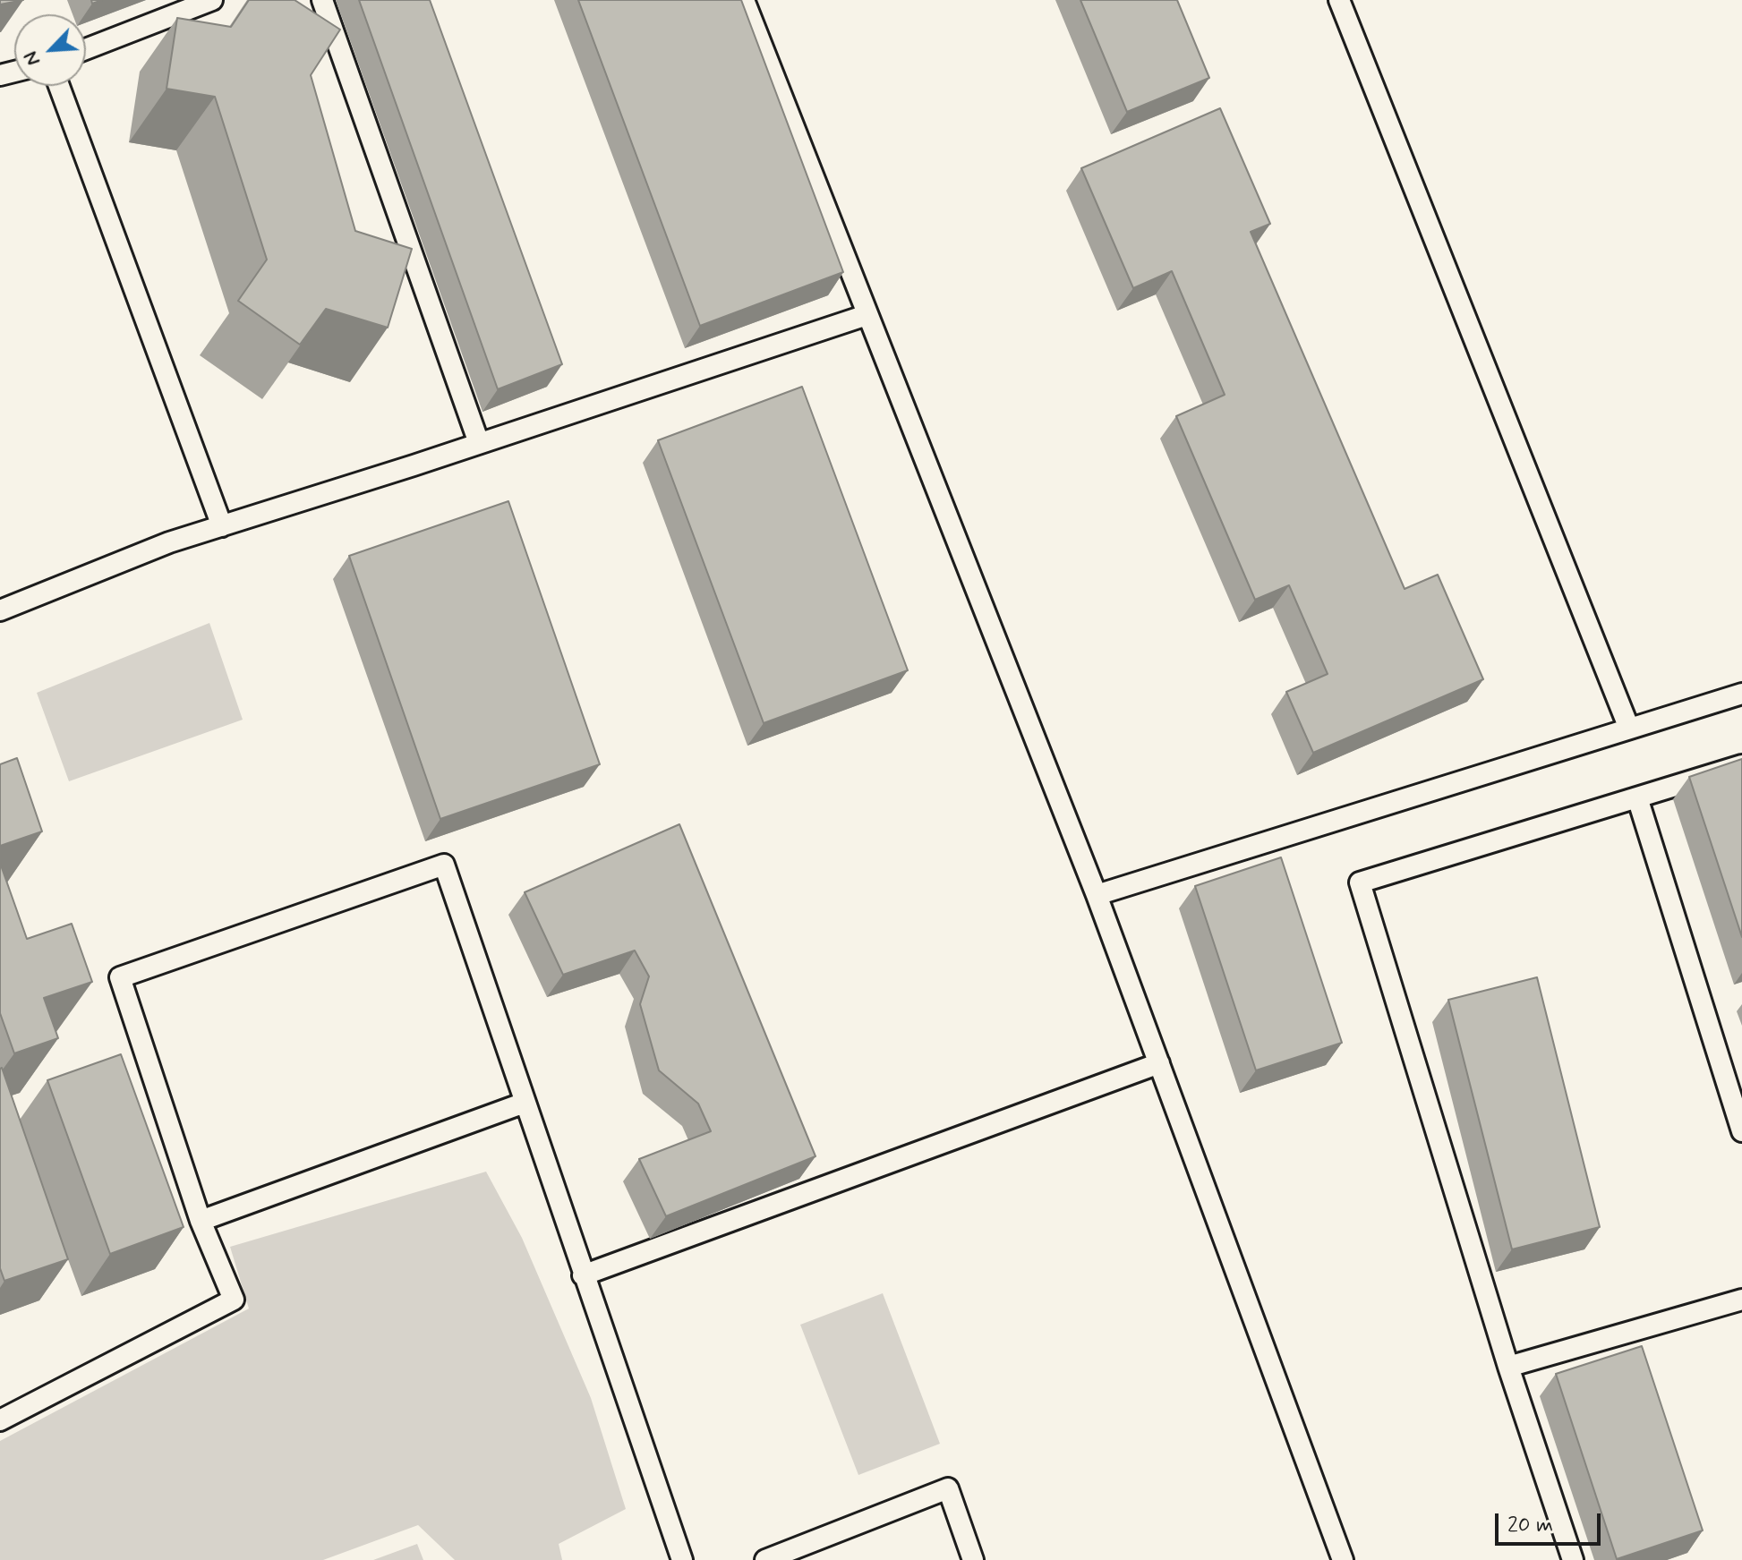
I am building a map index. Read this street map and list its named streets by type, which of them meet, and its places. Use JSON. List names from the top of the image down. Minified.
{"scale_bar":"20 m","north":"bottom left"}
